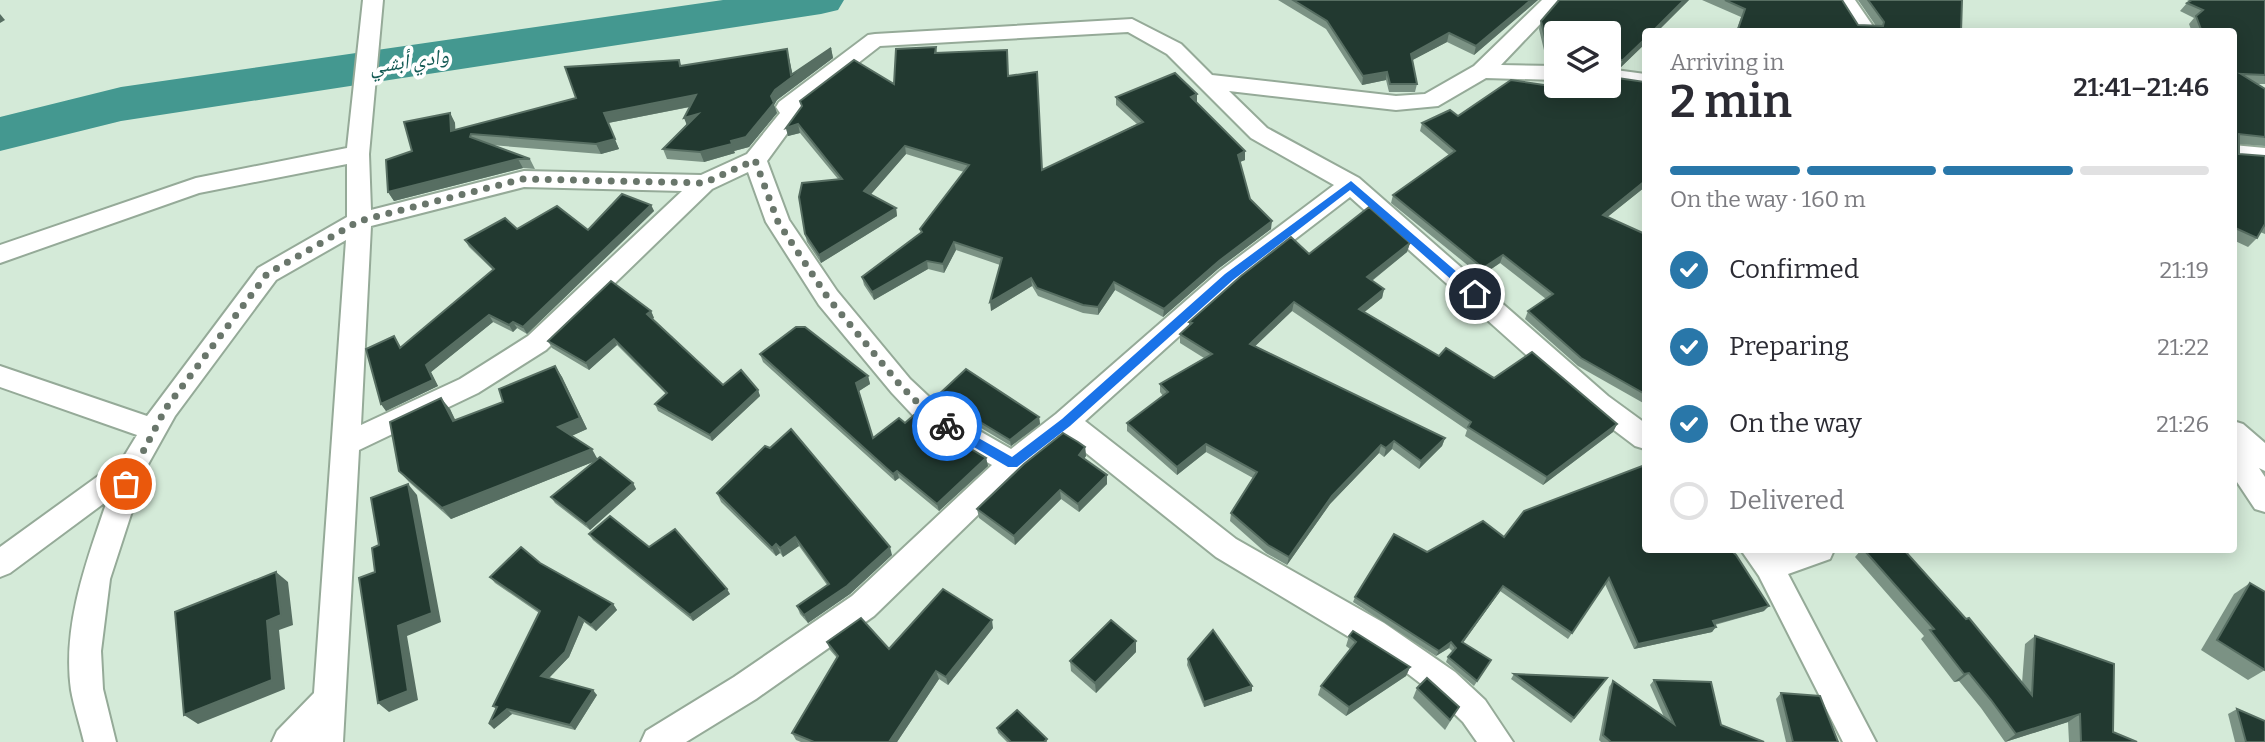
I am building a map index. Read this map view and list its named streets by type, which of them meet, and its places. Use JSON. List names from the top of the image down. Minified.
{"water":["وادي أبشي"],"page":{"heading":["2 min","Arriving in","21:41–21:46"],"bar":"On the way · 160 m","list":[["Confirmed","21:19"],["Preparing","21:22"],["On the way","21:26"],"Delivered"]}}
